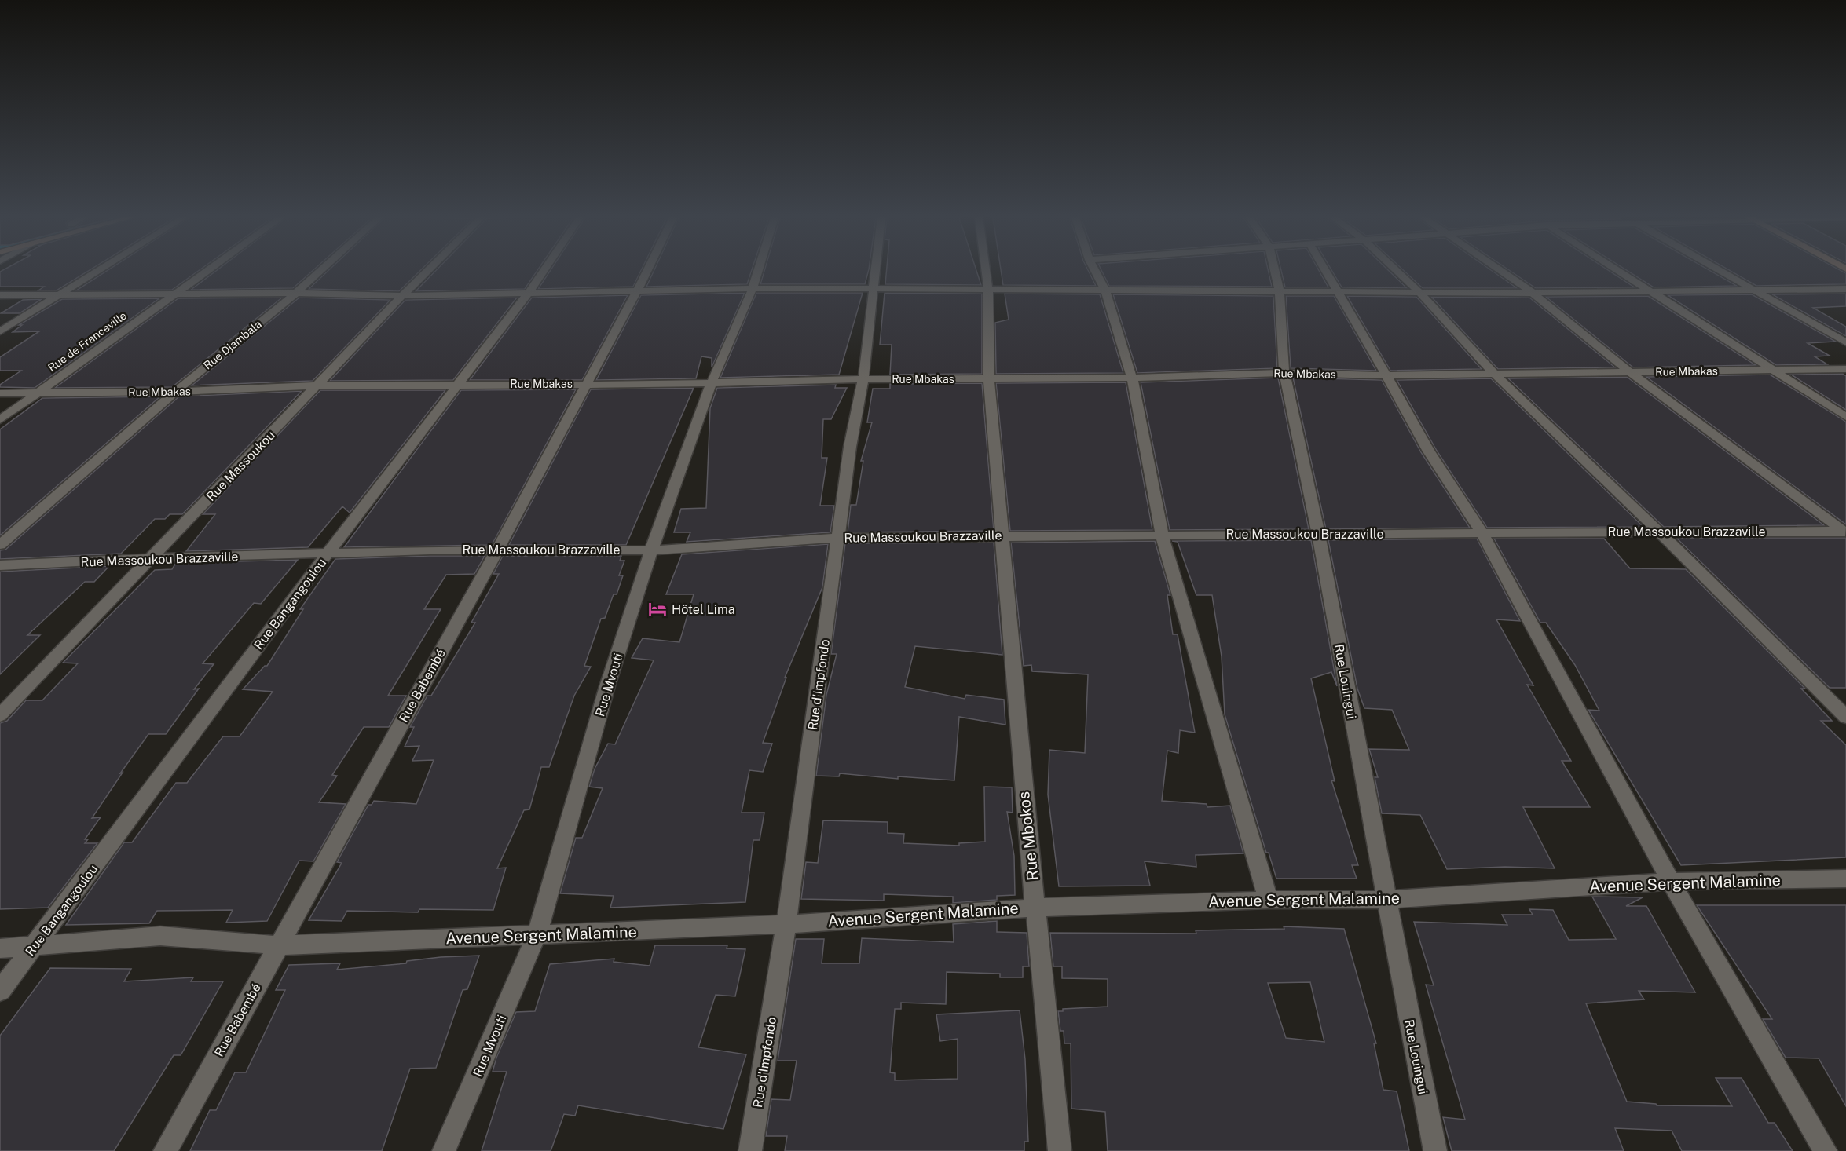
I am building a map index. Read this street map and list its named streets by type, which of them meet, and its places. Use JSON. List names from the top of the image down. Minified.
{"streets":{"street":["Rue de Franceville","Rue Djambala","Rue Mbakas","Rue Massoukou","Rue Massoukou Brazzaville","Rue Bangangoulou","Rue Louingui","Rue Mvouti","Rue d'Impfondo","Rue Babembé","Rue Mbokos","Avenue Sergent Malamine"]},"crossings":[["Rue de Franceville","Rue Mbakas"],["Rue Djambala","Rue Mbakas"],["Rue Mbakas","Rue Massoukou"],["Rue Mbakas","Rue Bangangoulou"],["Rue Mbakas","Rue Louingui"],["Rue Mbakas","Rue Mvouti"],["Rue Mbakas","Rue d'Impfondo"],["Rue Mbakas","Rue Babembé"],["Rue Mbakas","Rue Mbokos"],["Rue Massoukou","Rue Massoukou Brazzaville"],["Rue Massoukou Brazzaville","Rue Bangangoulou"],["Rue Massoukou Brazzaville","Rue Louingui"],["Rue Massoukou Brazzaville","Rue Mvouti"],["Rue Massoukou Brazzaville","Rue d'Impfondo"],["Rue Massoukou Brazzaville","Rue Babembé"],["Rue Massoukou Brazzaville","Rue Mbokos"],["Rue Bangangoulou","Avenue Sergent Malamine"],["Rue Louingui","Avenue Sergent Malamine"],["Rue Mvouti","Avenue Sergent Malamine"],["Rue d'Impfondo","Avenue Sergent Malamine"],["Rue Babembé","Avenue Sergent Malamine"],["Rue Mbokos","Avenue Sergent Malamine"]],"places":{"hotel":["Hôtel Lima"]}}
